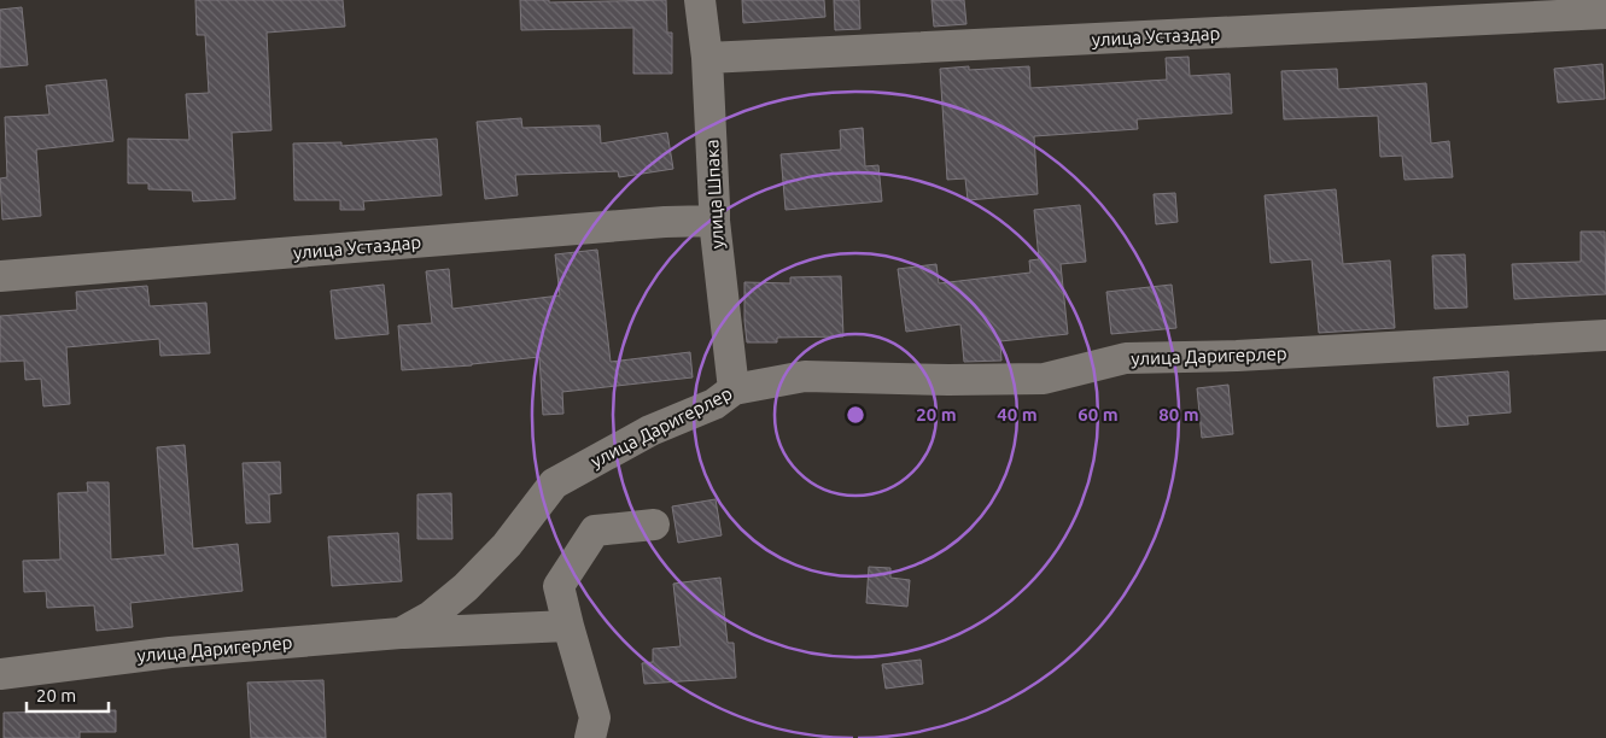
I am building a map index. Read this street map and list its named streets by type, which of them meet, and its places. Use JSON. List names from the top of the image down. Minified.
{"streets":{"street":["улица Устаздар","улица Шпака","улица Даригерлер"]},"crossings":[["улица Устаздар","улица Шпака"],["улица Шпака","улица Даригерлер"]],"scale_bar":"20 m","rings":["20 m","40 m","60 m","80 m"]}
